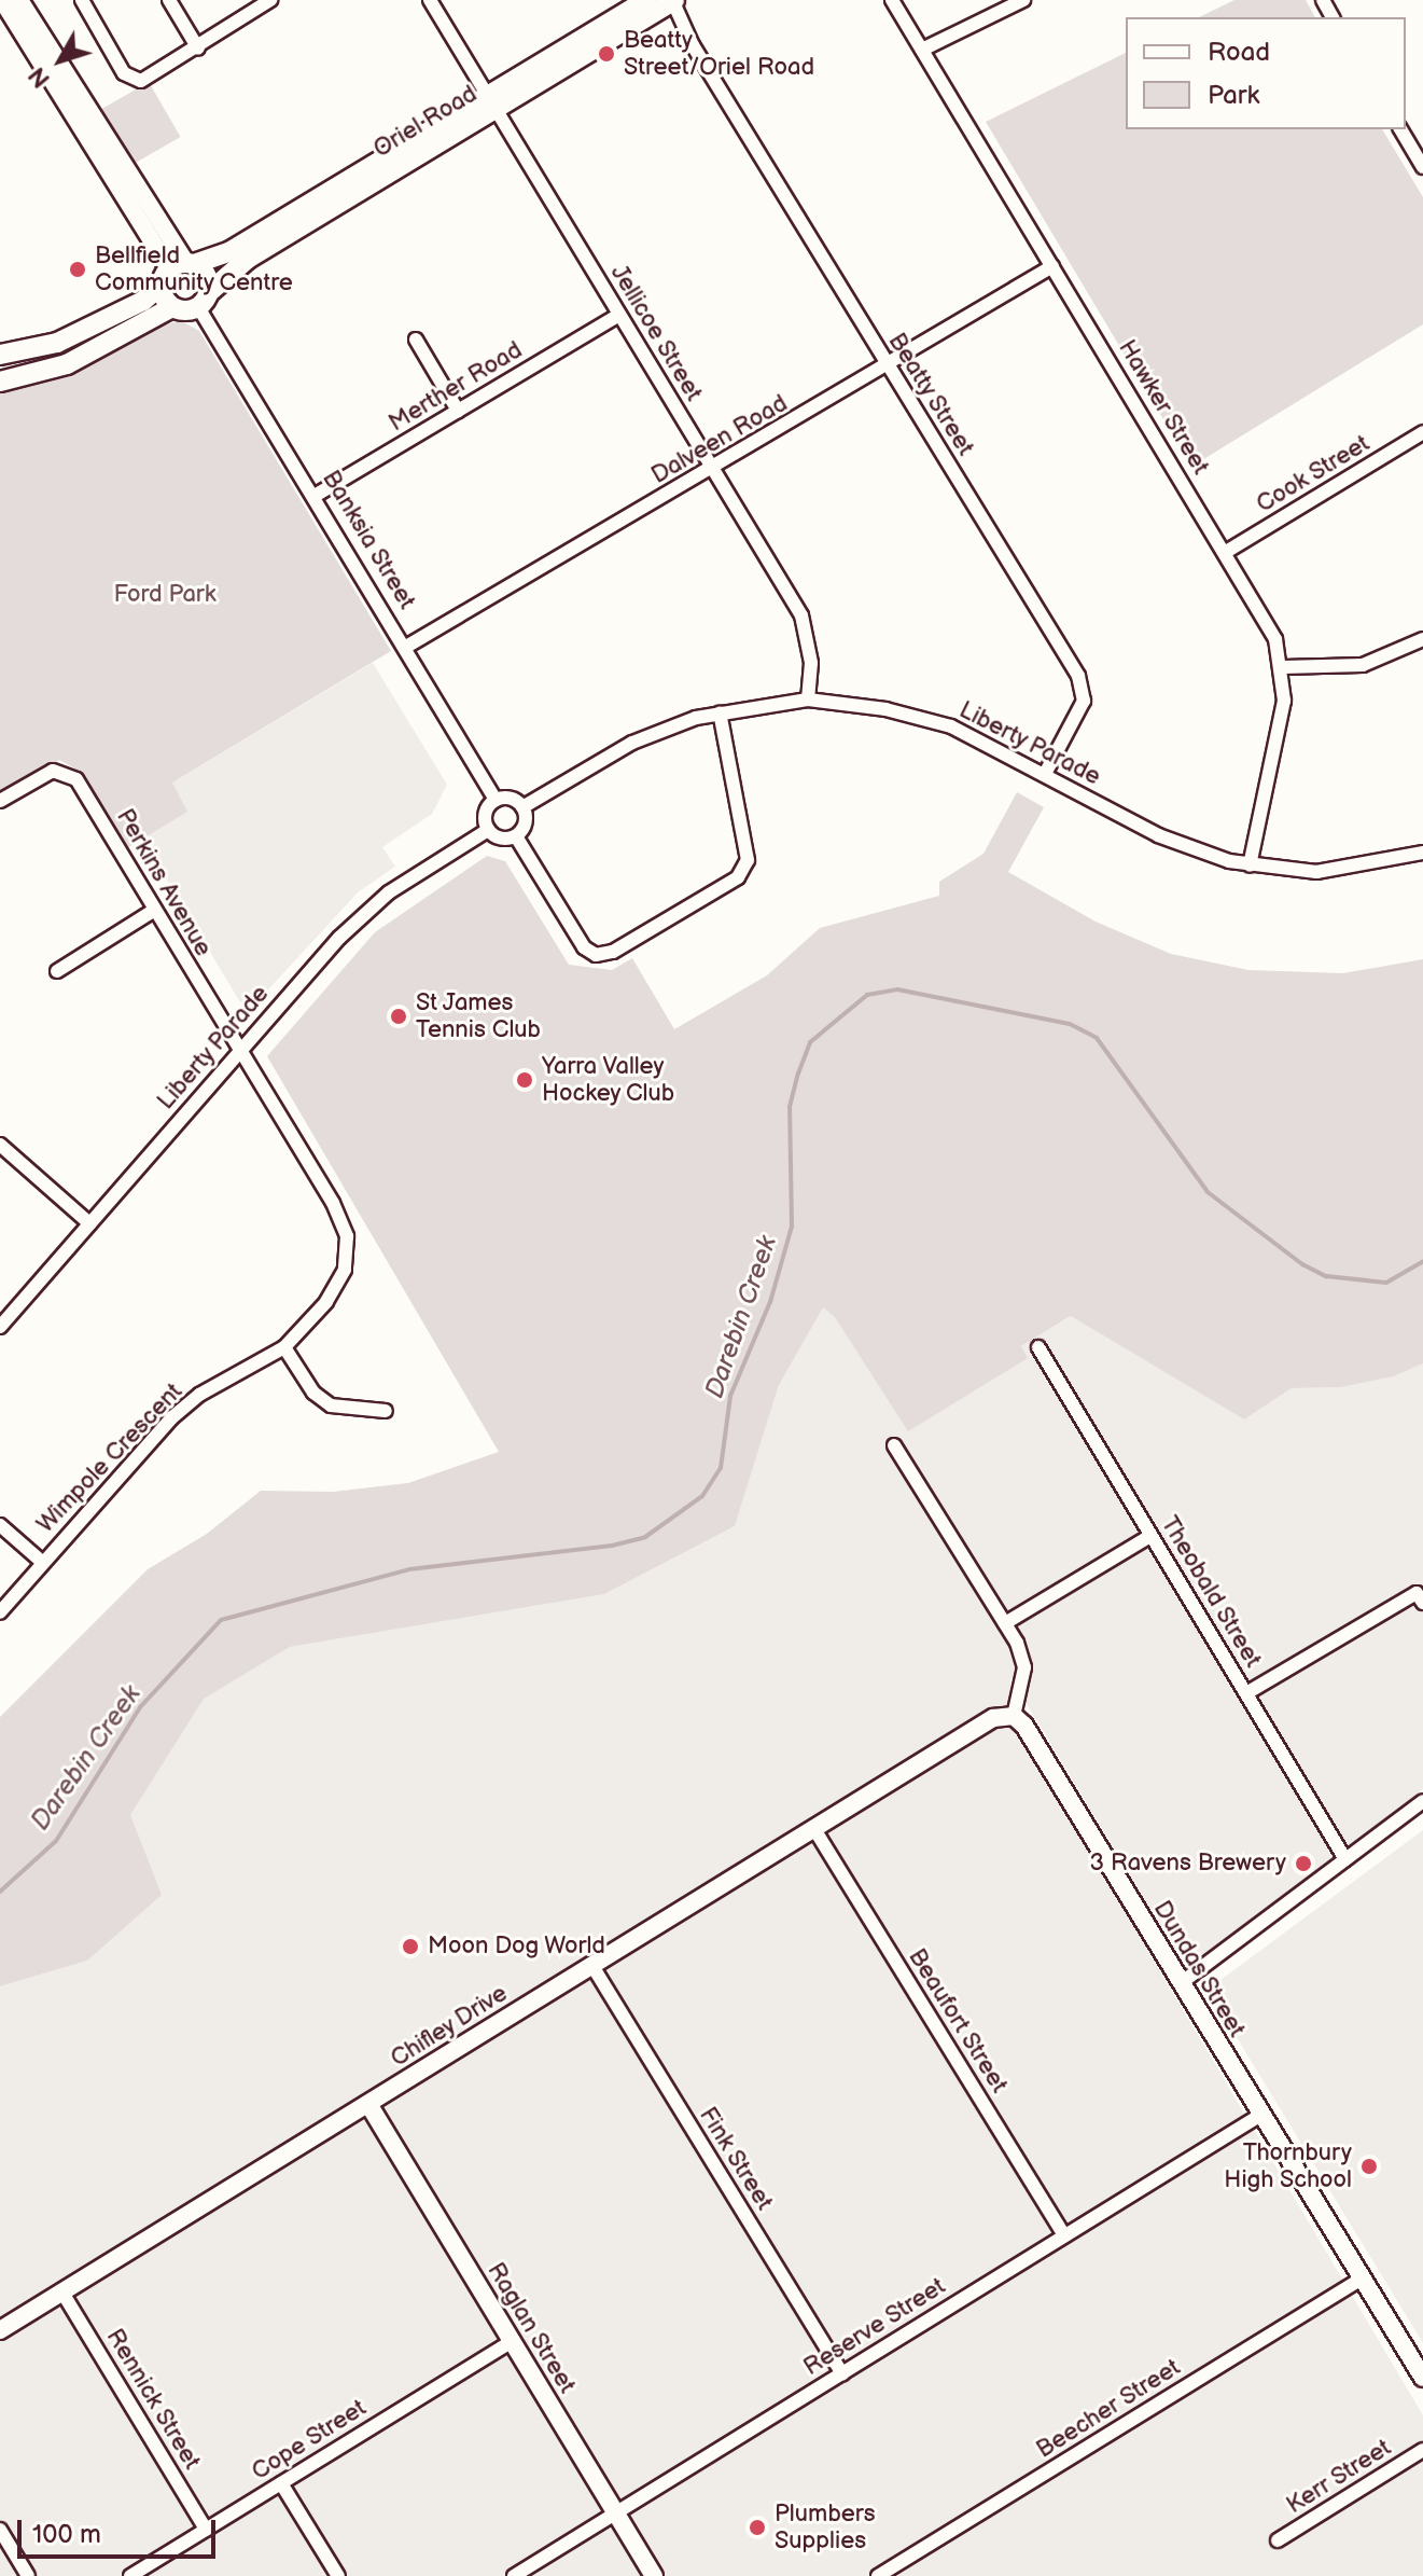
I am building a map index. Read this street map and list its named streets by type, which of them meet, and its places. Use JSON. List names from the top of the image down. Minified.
{"streets":{"main road":["Oriel Road"],"street":["Jellicoe Street","Merther Road","Beatty Street","Hawker Street","Dalveen Road","Cook Street","Banksia Street","Liberty Parade","Perkins Avenue","Wimpole Crescent","Theobald Street","Dundas Street","Beaufort Street","Chifley Drive","Fink Street","Reserve Street","Raglan Street","Rennick Street","Beecher Street","Cope Street","Kerr Street"]},"crossings":[["Oriel Road","Jellicoe Street"],["Oriel Road","Beatty Street"],["Oriel Road","Banksia Street"],["Jellicoe Street","Merther Road"],["Jellicoe Street","Dalveen Road"],["Jellicoe Street","Liberty Parade"],["Merther Road","Banksia Street"],["Beatty Street","Dalveen Road"],["Beatty Street","Liberty Parade"],["Hawker Street","Dalveen Road"],["Hawker Street","Cook Street"],["Hawker Street","Liberty Parade"],["Dalveen Road","Banksia Street"],["Banksia Street","Liberty Parade"],["Liberty Parade","Perkins Avenue"],["Liberty Parade","Wimpole Crescent"],["Perkins Avenue","Wimpole Crescent"],["Dundas Street","Chifley Drive"],["Dundas Street","Reserve Street"],["Dundas Street","Beecher Street"],["Beaufort Street","Chifley Drive"],["Beaufort Street","Reserve Street"],["Chifley Drive","Fink Street"],["Chifley Drive","Raglan Street"],["Chifley Drive","Rennick Street"],["Fink Street","Reserve Street"],["Reserve Street","Raglan Street"],["Raglan Street","Cope Street"],["Rennick Street","Cope Street"]],"water":["Darebin Creek"],"parks":["Ford Park"],"places":["Beatty Street/Oriel Road","Bellfield Community Centre","St James Tennis Club","Yarra Valley Hockey Club","3 Ravens Brewery","Moon Dog World","Thornbury High School","Plumbers Supplies"],"legend":["Road","Park"],"scale_bar":"100 m","north":"bottom left"}
